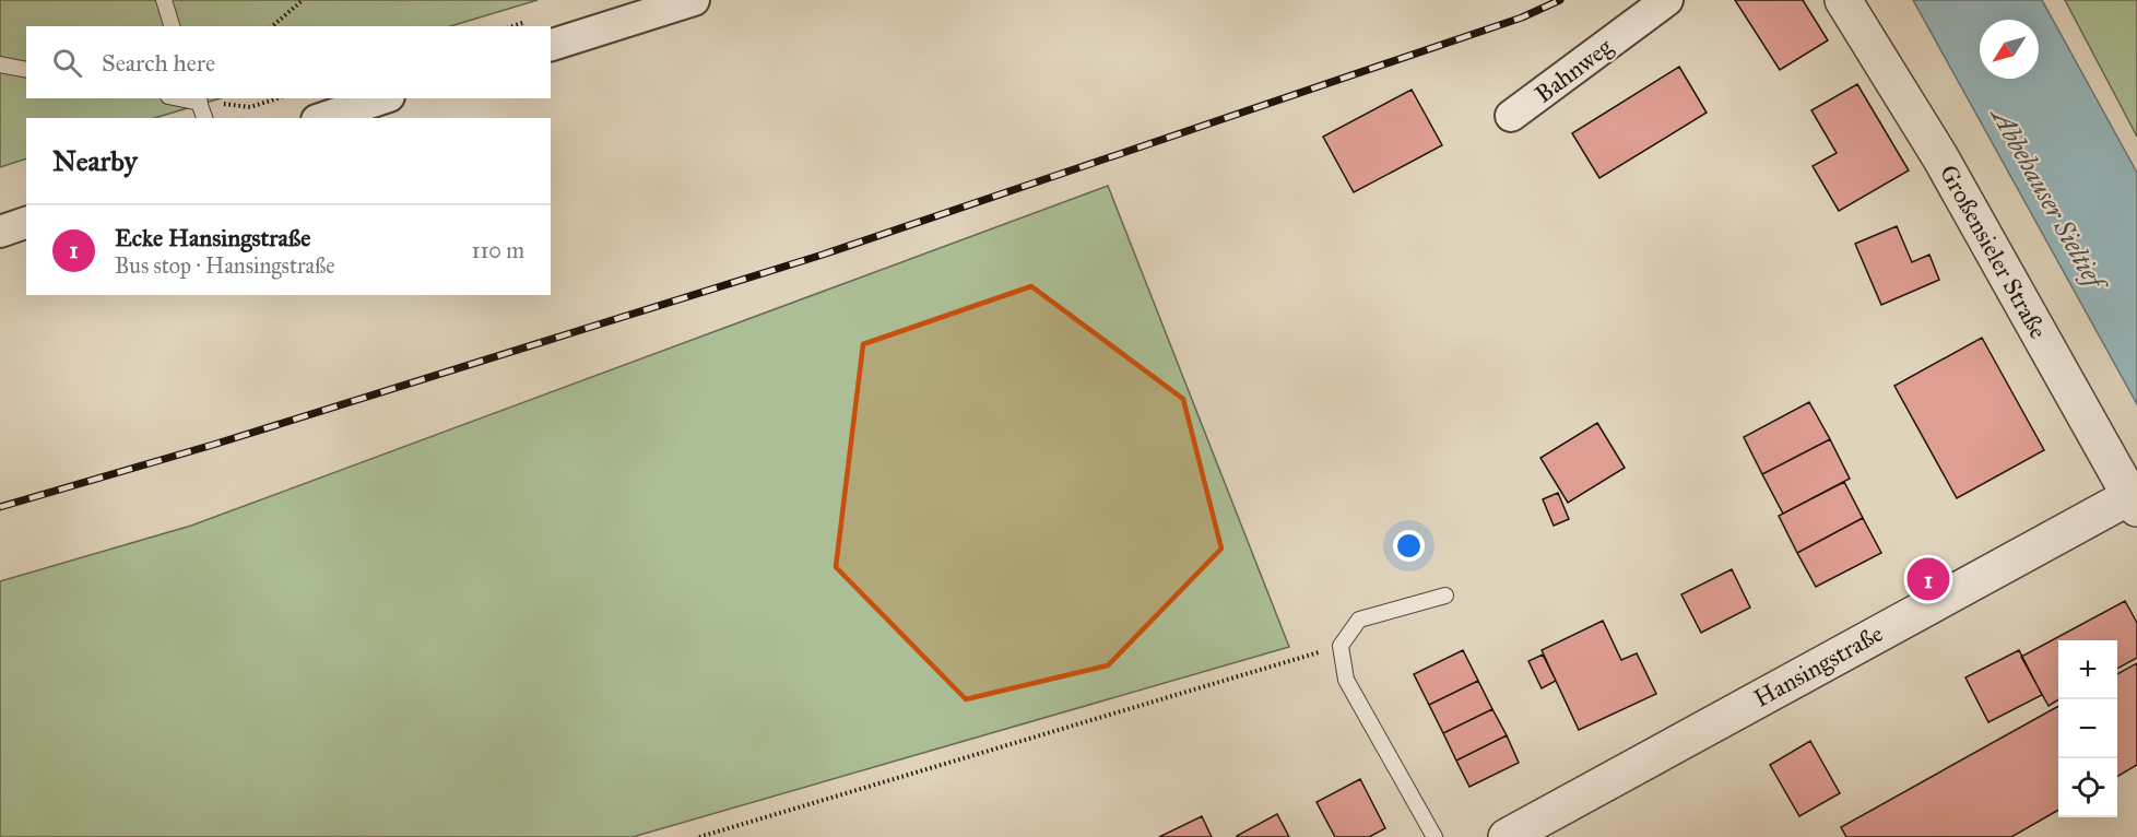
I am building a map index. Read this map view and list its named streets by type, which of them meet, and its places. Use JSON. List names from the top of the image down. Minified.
{"streets":{"street":["Bahnweg","Großensieler Straße","Hansingstraße"]},"crossings":[["Großensieler Straße","Hansingstraße"]],"water":["Abbehauser Sieltief"],"north":"bottom left","page":{"search":"Search here","heading":"Nearby","list":[{"mark":"1","name":"Ecke Hansingstraße","note":"Bus stop · Hansingstraße","value":"110 m"}],"pins":"1","map_buttons":["+","−"]}}
